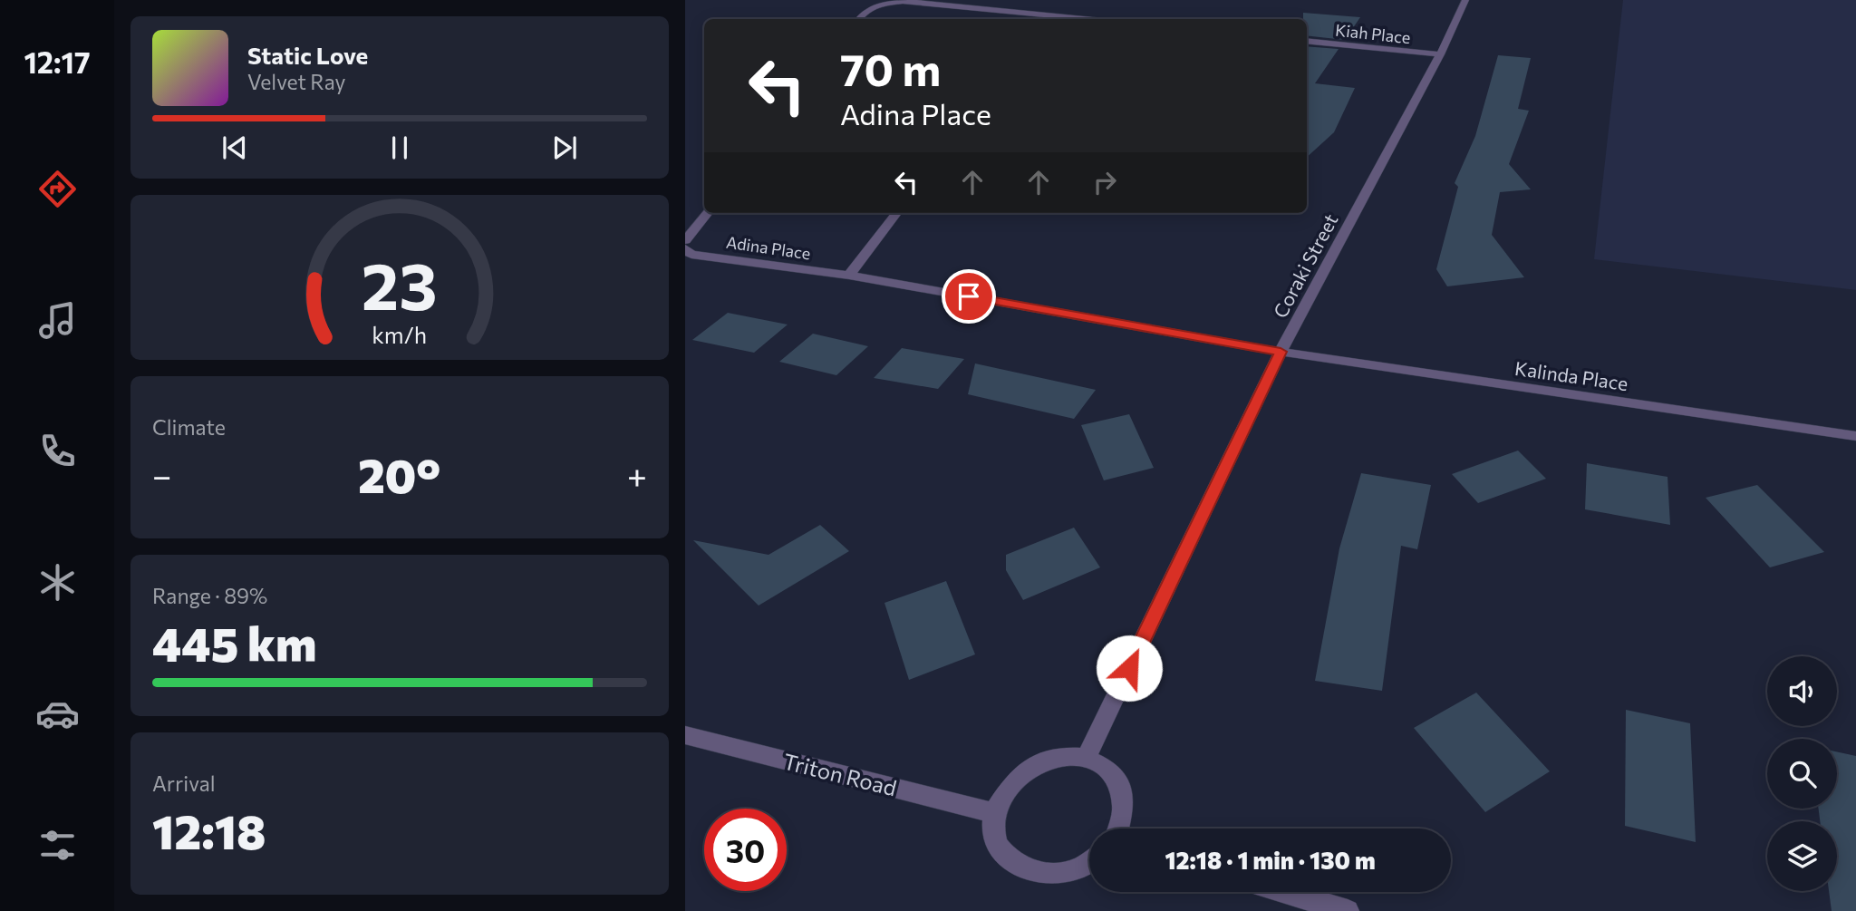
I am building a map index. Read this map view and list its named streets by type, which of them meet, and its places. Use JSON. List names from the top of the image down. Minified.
{"streets":{"street":["Kiah Place","Adina Place","Coraki Street","Kalinda Place","Triton Road"]},"crossings":[["Kiah Place","Coraki Street"],["Adina Place","Coraki Street"],["Adina Place","Kalinda Place"],["Coraki Street","Kalinda Place"]],"page":{"tabs":"12:17","turn":["70 m","Adina Place"],"song":["Static Love","Velvet Ray"],"tile":["Climate",["Range · 89%","445 km"],["Arrival","12:18"]],"heat":["−","20°","+"],"limit":"30","trip":"12:18 · 1 min · 130 m","gauge":["23","km/h"]}}
